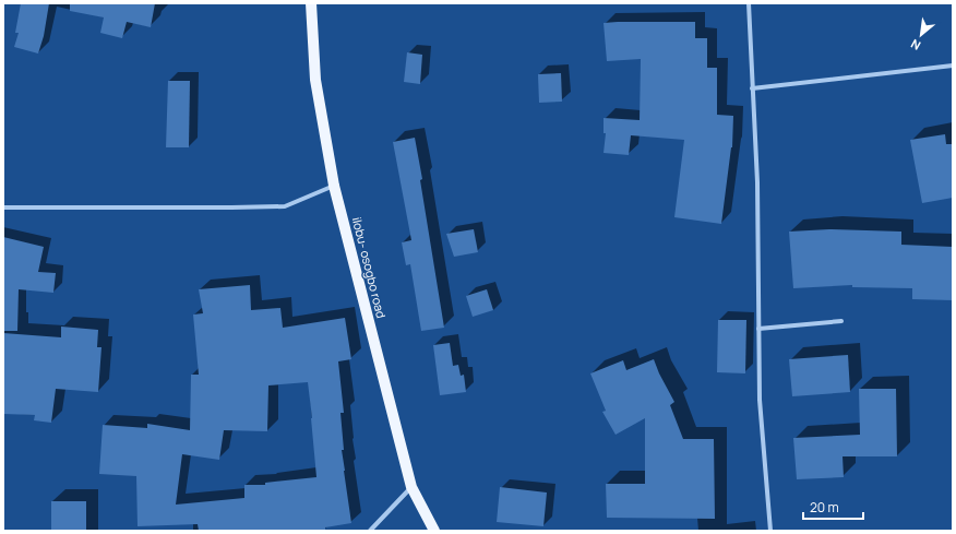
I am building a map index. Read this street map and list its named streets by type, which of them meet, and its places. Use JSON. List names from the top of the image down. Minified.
{"streets":{"main road":["ilobu- osogbo road"]},"scale_bar":"20 m","north":"bottom left"}
